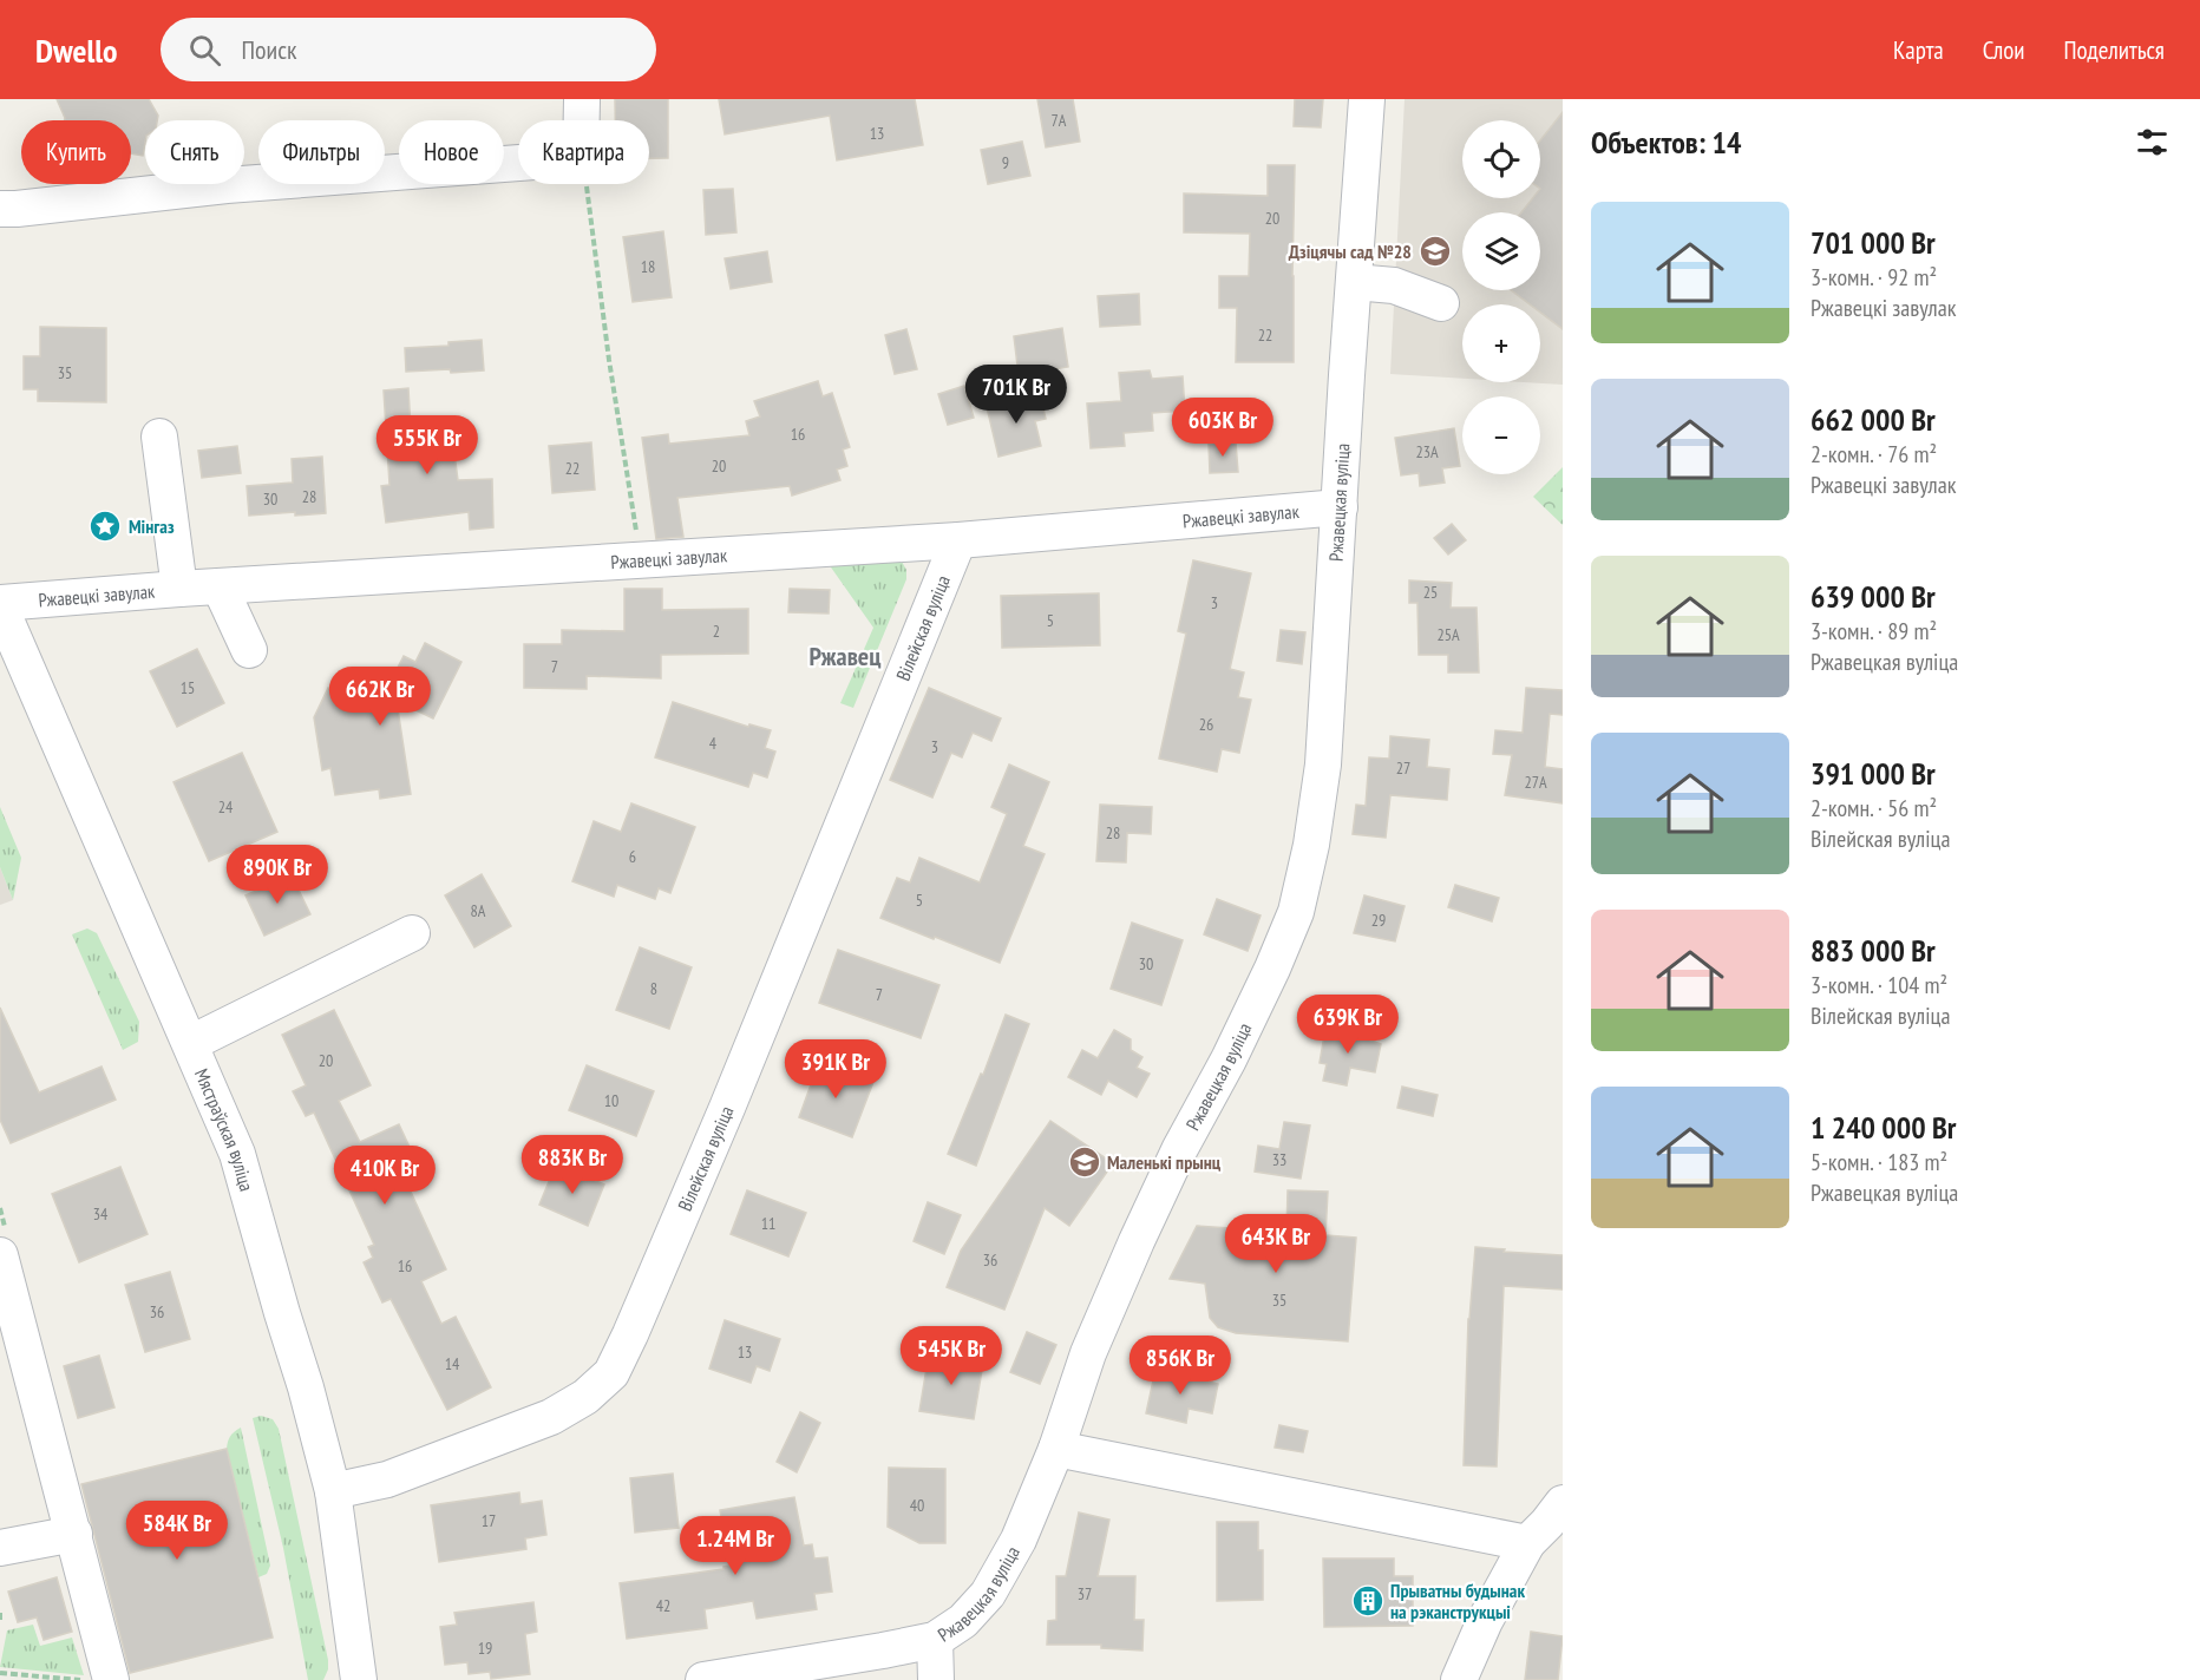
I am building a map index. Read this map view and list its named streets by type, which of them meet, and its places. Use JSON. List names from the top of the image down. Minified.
{"streets":{"street":["Ржавецкая вуліца","Ржавецкі завулак","Вілейская вуліца","Мястраўская вуліца"]},"crossings":[["Ржавецкая вуліца","Ржавецкі завулак"],["Ржавецкі завулак","Вілейская вуліца"],["Ржавецкі завулак","Мястраўская вуліца"],["Вілейская вуліца","Мястраўская вуліца"]],"districts":["Ржавец"],"places":{"school or university":["Дзіцячы сад №28","Маленькі прынц"],"place":["Мінгаз"],"building":["Прыватны будынак на рэканструкцыі"]},"house_numbers":["7А","13","9","20","18","22","35","16","23А","20","22","28","30","25","3","5","2","25А","7","15","26","4","3","27","27А","24","28","6","5","8А","29","30","8","7","20","10","33","34","11","36","16","35","36","13","14","40","17","37","42","19"],"page":{"header":"Dwello","search":"Поиск","nav":["Карта","Слои","Поделиться"],"heading":"Объектов: 14","map_buttons":["+","−"],"chip":["Купить","Снять","Фильтры","Новое","Квартира"],"list":[{"name":"701 000 Br","note":"3-комн. · 92 m² · Ржавецкі завулак"},{"name":"662 000 Br","note":"2-комн. · 76 m² · Ржавецкі завулак"},{"name":"639 000 Br","note":"3-комн. · 89 m² · Ржавецкая вуліца"},{"name":"391 000 Br","note":"2-комн. · 56 m² · Вілейская вуліца"},{"name":"883 000 Br","note":"3-комн. · 104 m² · Вілейская вуліца"},{"name":"1 240 000 Br","note":"5-комн. · 183 m² · Ржавецкая вуліца"}],"price":["701K Br","603K Br","555K Br","662K Br","890K Br","639K Br","391K Br","883K Br","410K Br","643K Br","545K Br","856K Br","584K Br","1.24M Br"]}}
